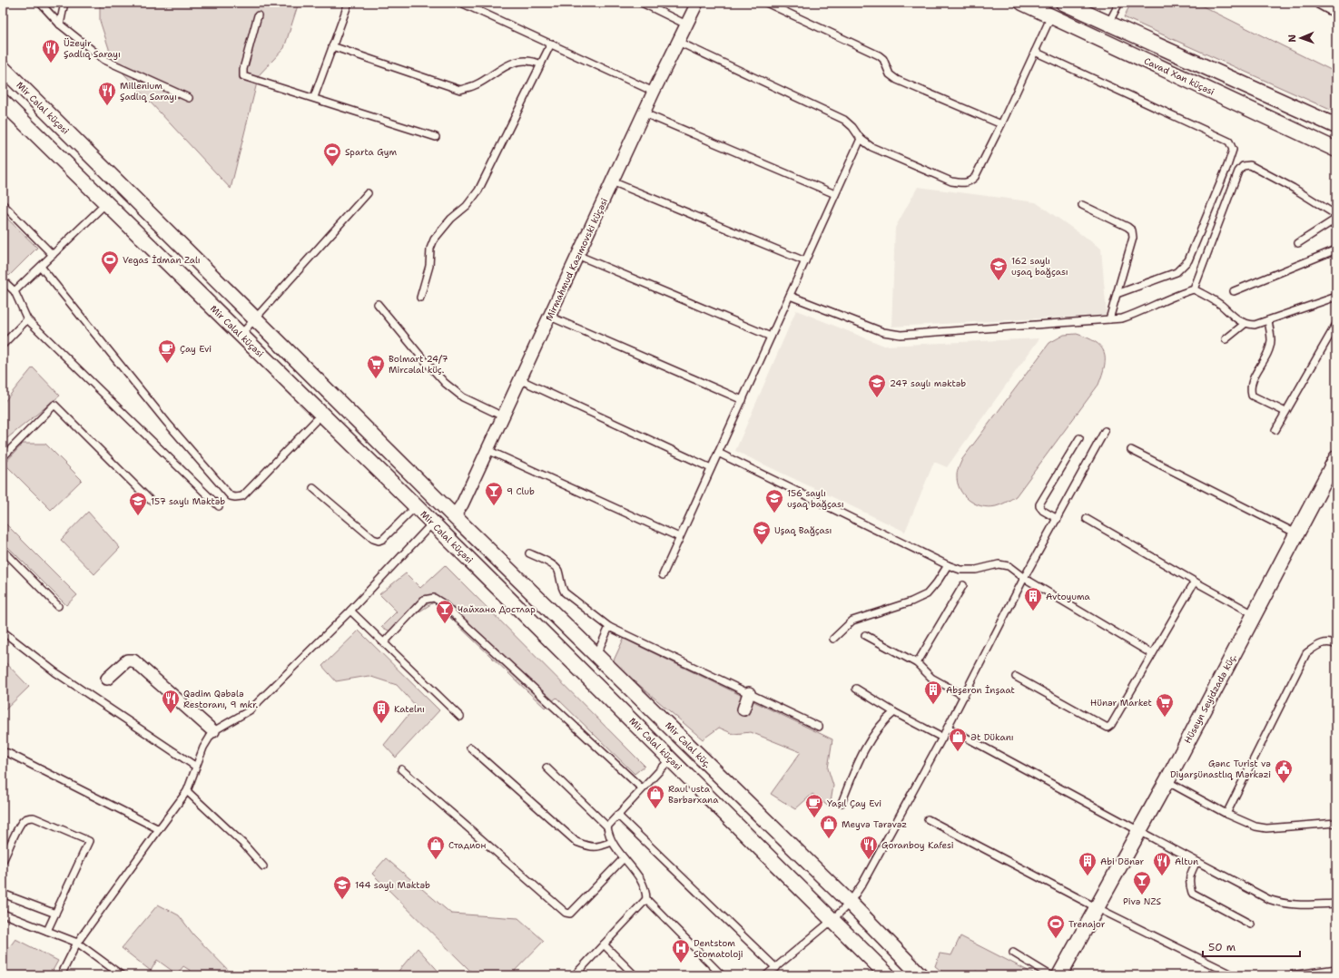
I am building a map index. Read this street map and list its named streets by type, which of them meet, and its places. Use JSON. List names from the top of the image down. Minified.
{"streets":{"street":["Cavad Xan küçəsi","Mir Cəlal küçəsi","Mirmahmud Kazımovski küçəsi","Hüseyn Seyidzadə küç.","Mir Cəlal küç."]},"crossings":[["Mir Cəlal küçəsi","Mirmahmud Kazımovski küçəsi"],["Mir Cəlal küçəsi","Mir Cəlal küç."],["Mirmahmud Kazımovski küçəsi","Mir Cəlal küç."]],"places":{"restaurant":["Üzeyir Şadlıq Sarayı","Millenium Şadlıq Sarayı","Qədim Qəbələ Restoranı, 9 mkr.","Goranboy Kafesi","Altun"],"sports":["Sparta Gym","Vegas İdman Zalı","Trenajor"],"school or university":["162 saylı uşaq bağçası","247 saylı məktəb","156 saylı uşaq bağçası","157 saylı Məktəb","Uşaq Bağçası","144 saylı Məktəb"],"cafe":["Çay Evi","Yaşıl Çay Evi"],"supermarket":["Bolmart 24/7 Mircәlal küç.","Hünər Market"],"bar":["9 Club","Чайхана Достлар","Pivə NZS"],"building":["Avtoyuma","Abşeron İnşaat","Katelnı","Abi Dönər"],"shop":["Ət Dükanı","Raul usta Bərbərxana","Meyvə Tərəvəz","Стадион"],"public building":["Gənc Turist və Diyarşünastlıq Mərkəzi"],"hospital":["Dentstom Stomatoloji"]},"scale_bar":"50 m","north":"left"}
